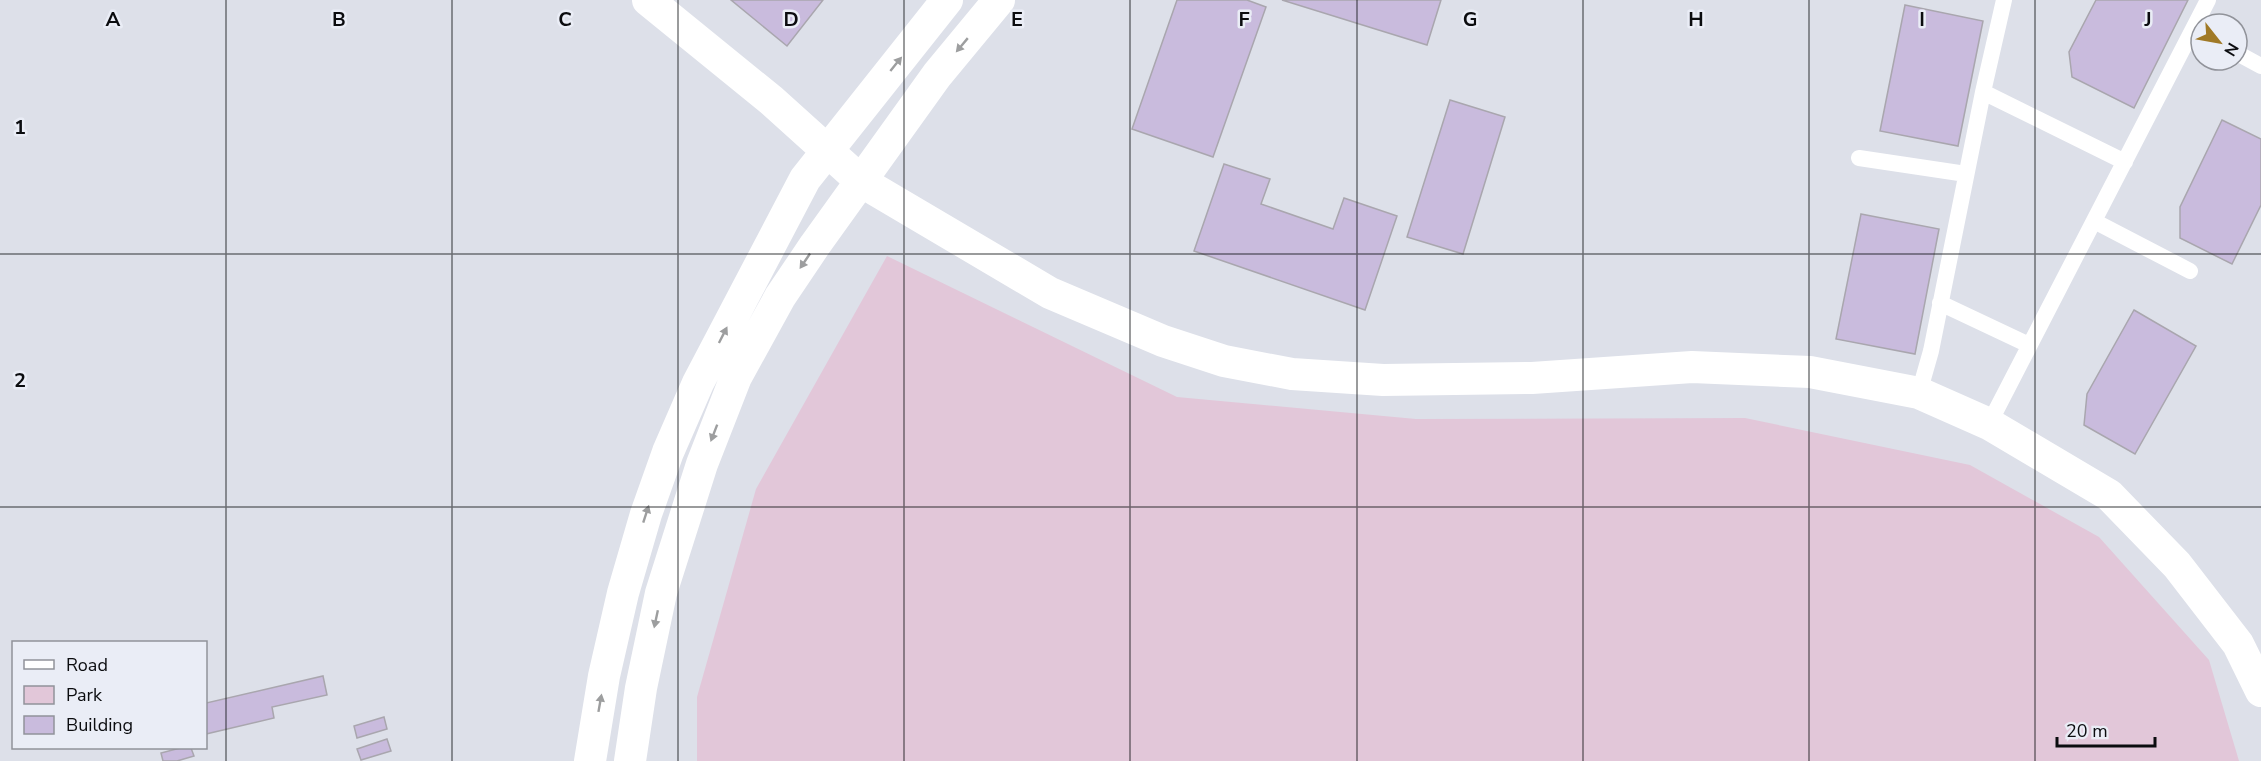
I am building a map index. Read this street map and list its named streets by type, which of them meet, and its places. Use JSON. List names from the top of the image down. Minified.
{"legend":["Road","Park","Building"],"scale_bar":"20 m","north":"bottom right","grid":{"columns":["A","B","C","D","E","F","G","H","I","J"],"rows":["1","2"]}}
